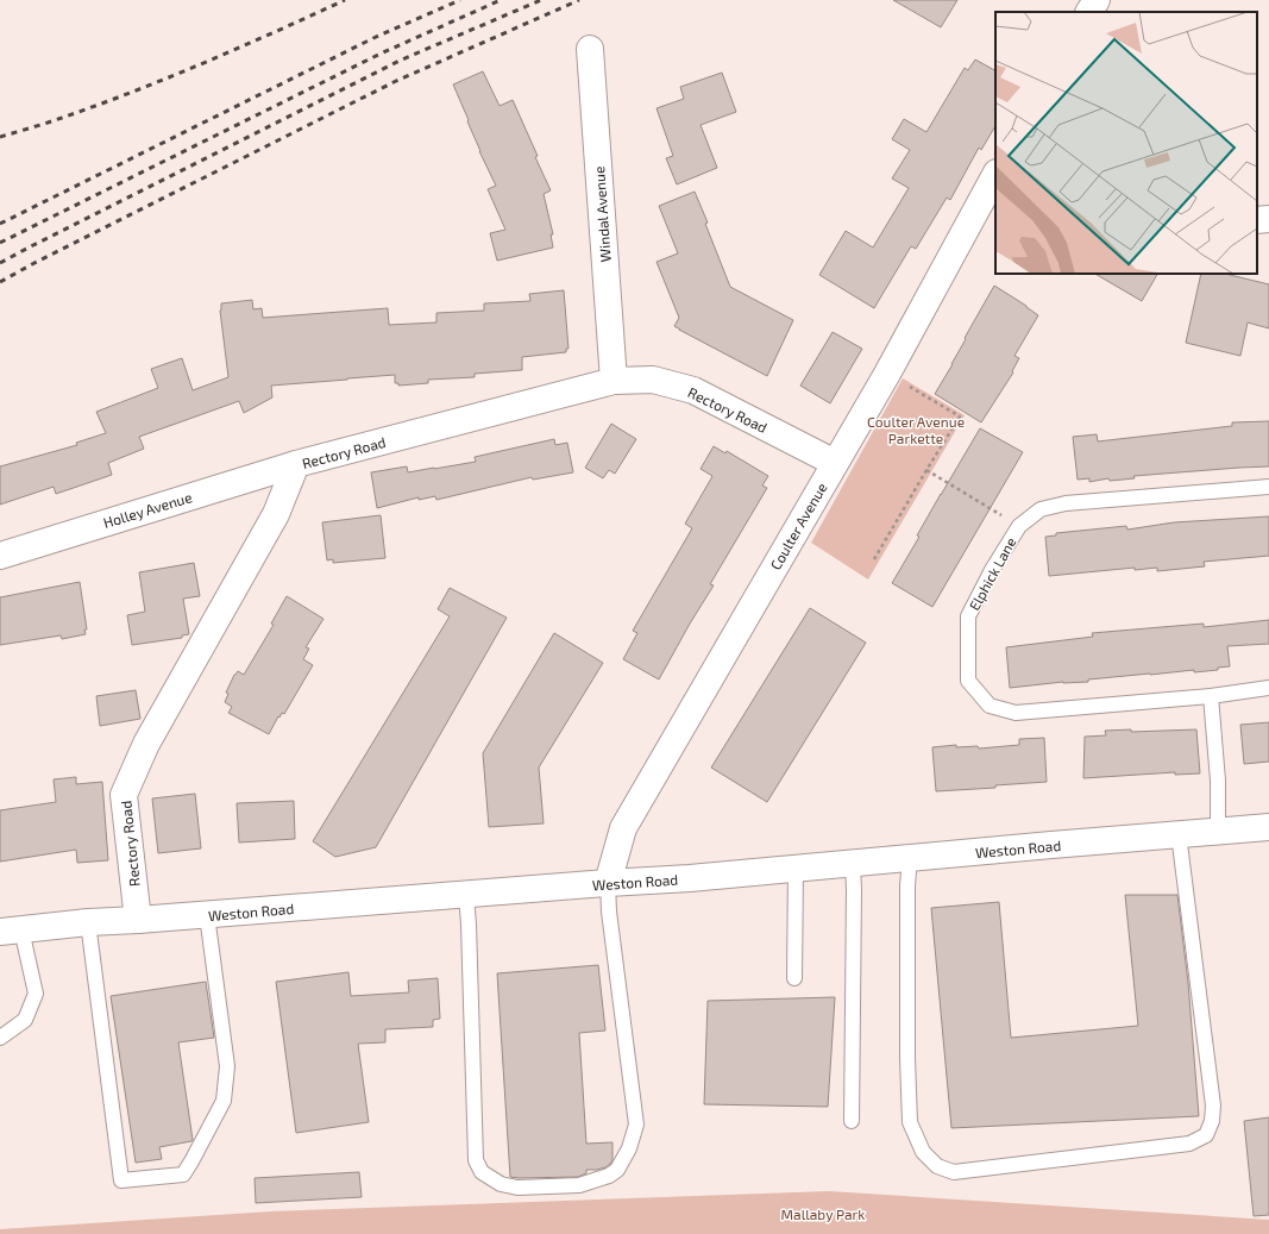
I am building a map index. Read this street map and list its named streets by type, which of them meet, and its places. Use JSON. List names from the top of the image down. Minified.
{"streets":{"street":["Windal Avenue","Rectory Road","Holley Avenue","Coulter Avenue","Weston Road"],"lane":["Elphick Lane"]},"crossings":[["Windal Avenue","Rectory Road"],["Rectory Road","Holley Avenue"],["Rectory Road","Coulter Avenue"],["Rectory Road","Weston Road"],["Coulter Avenue","Weston Road"]],"parks":["Coulter Avenue Parkette","Mallaby Park"]}
